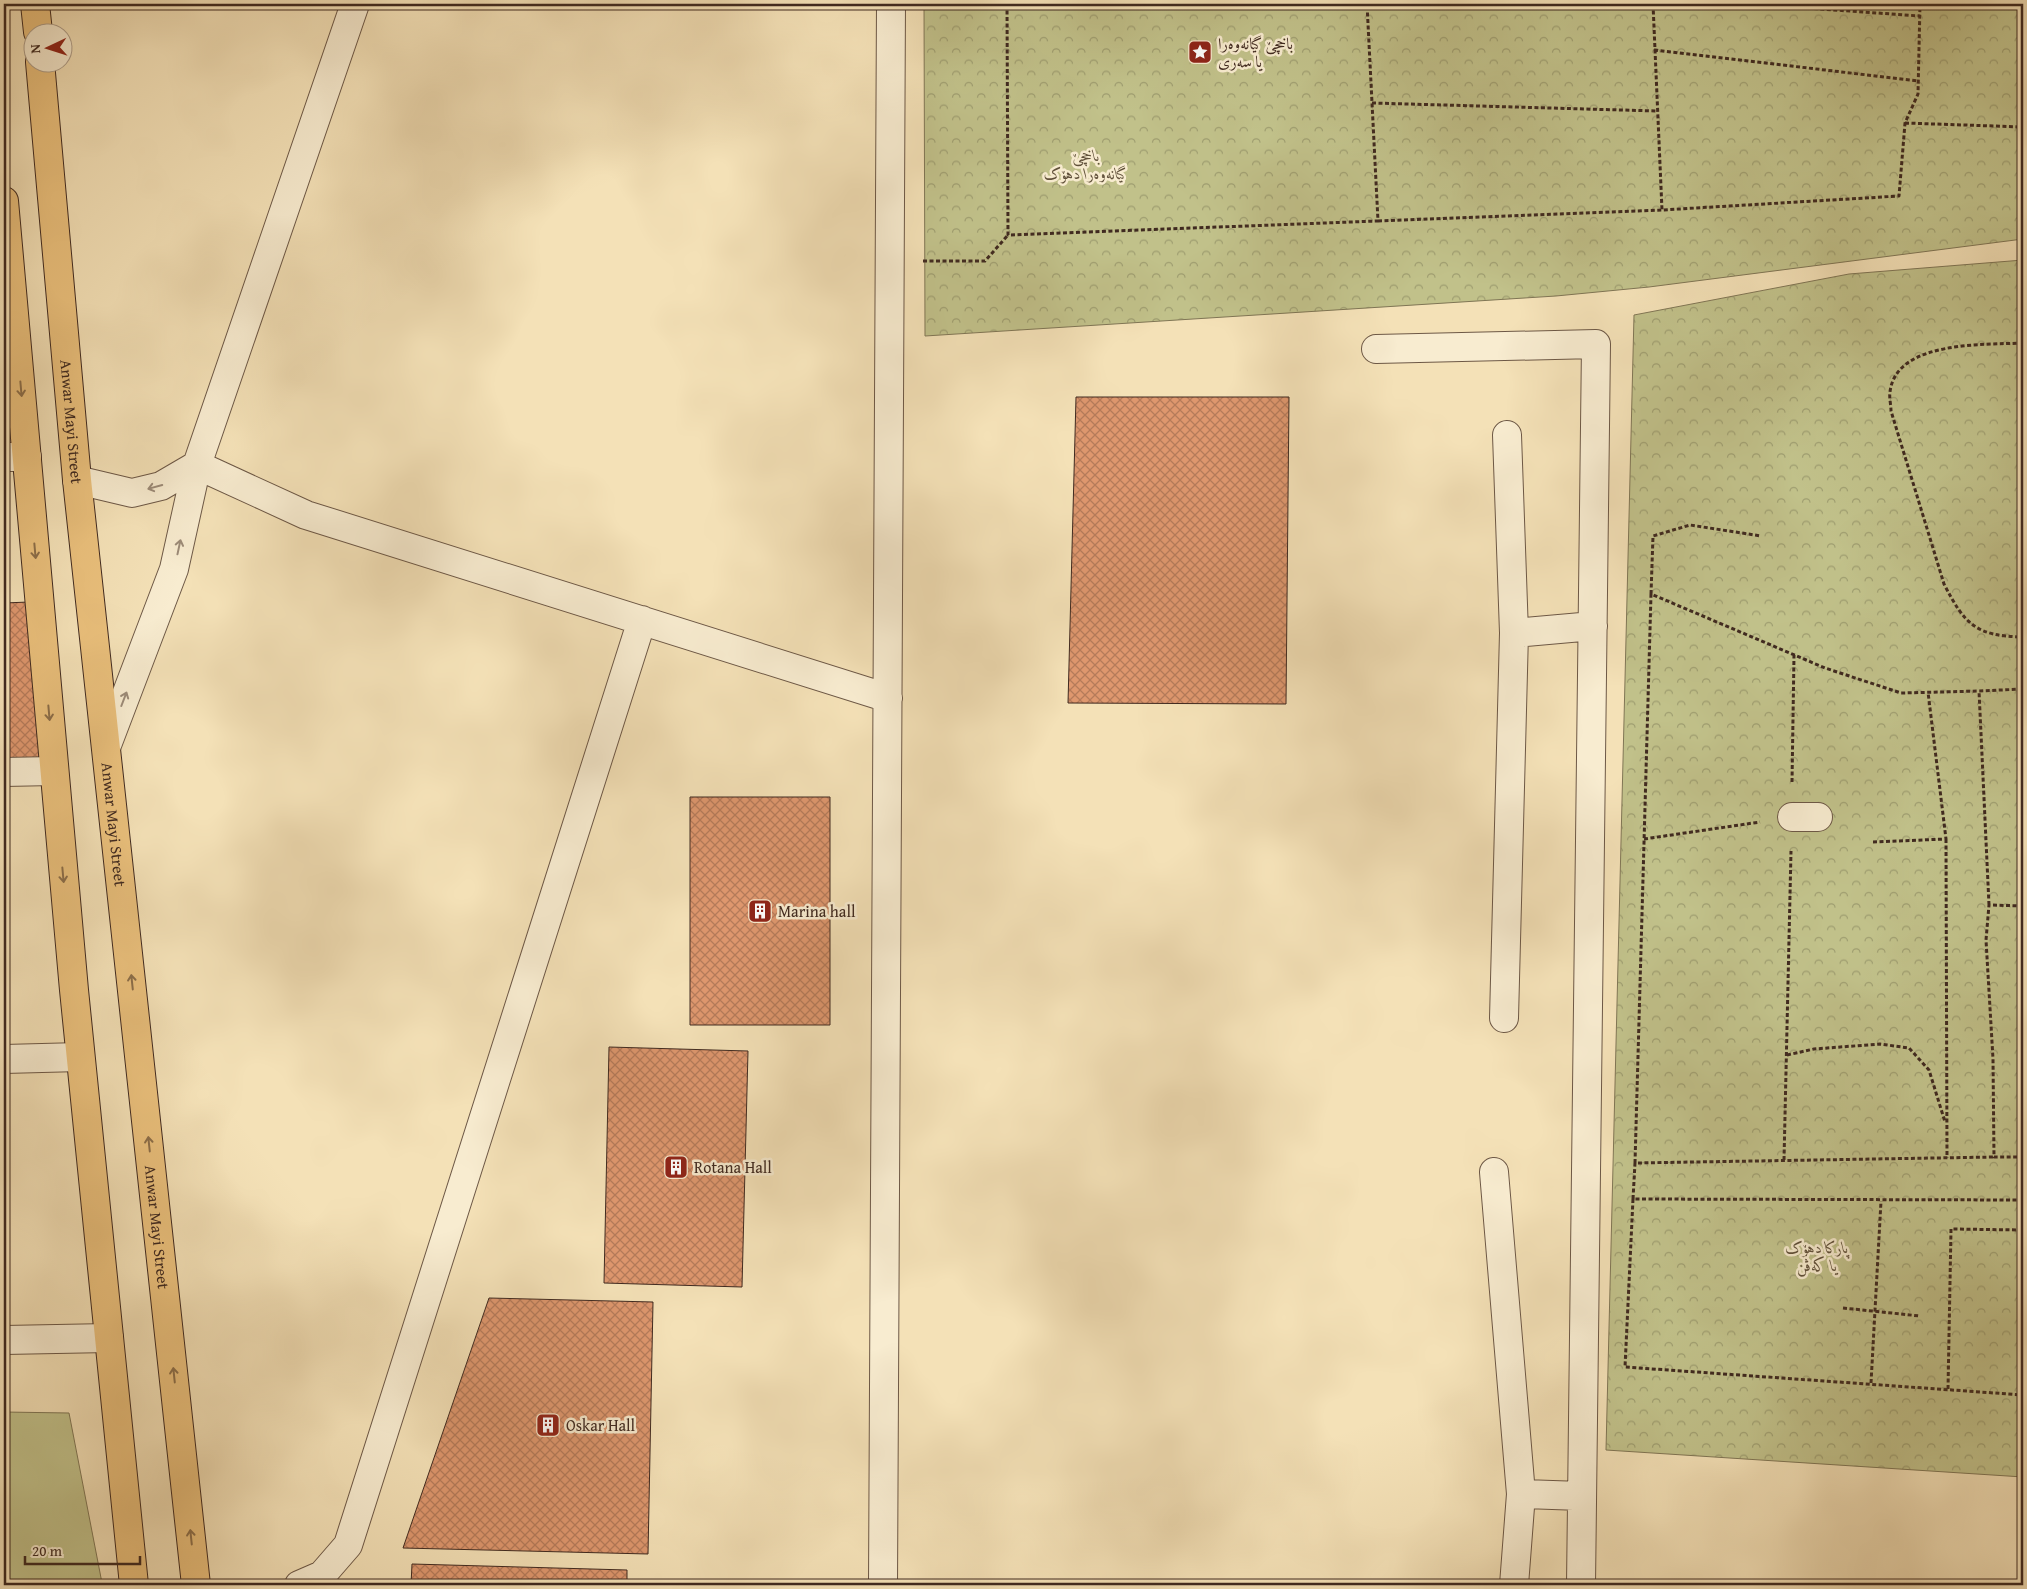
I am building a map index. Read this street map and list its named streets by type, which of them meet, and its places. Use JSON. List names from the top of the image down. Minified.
{"streets":{"main road":["Anwar Mayi Street"]},"parks":["باخچێ گیانه‌وه‌را دهۆک","پاركا دهۆک يا كەڤن"],"places":{"place":["باخچێ گیانەوەرا یا سەری"],"building":["Marina hall","Rotana Hall","Oskar Hall"]},"scale_bar":"20 m","north":"left"}
